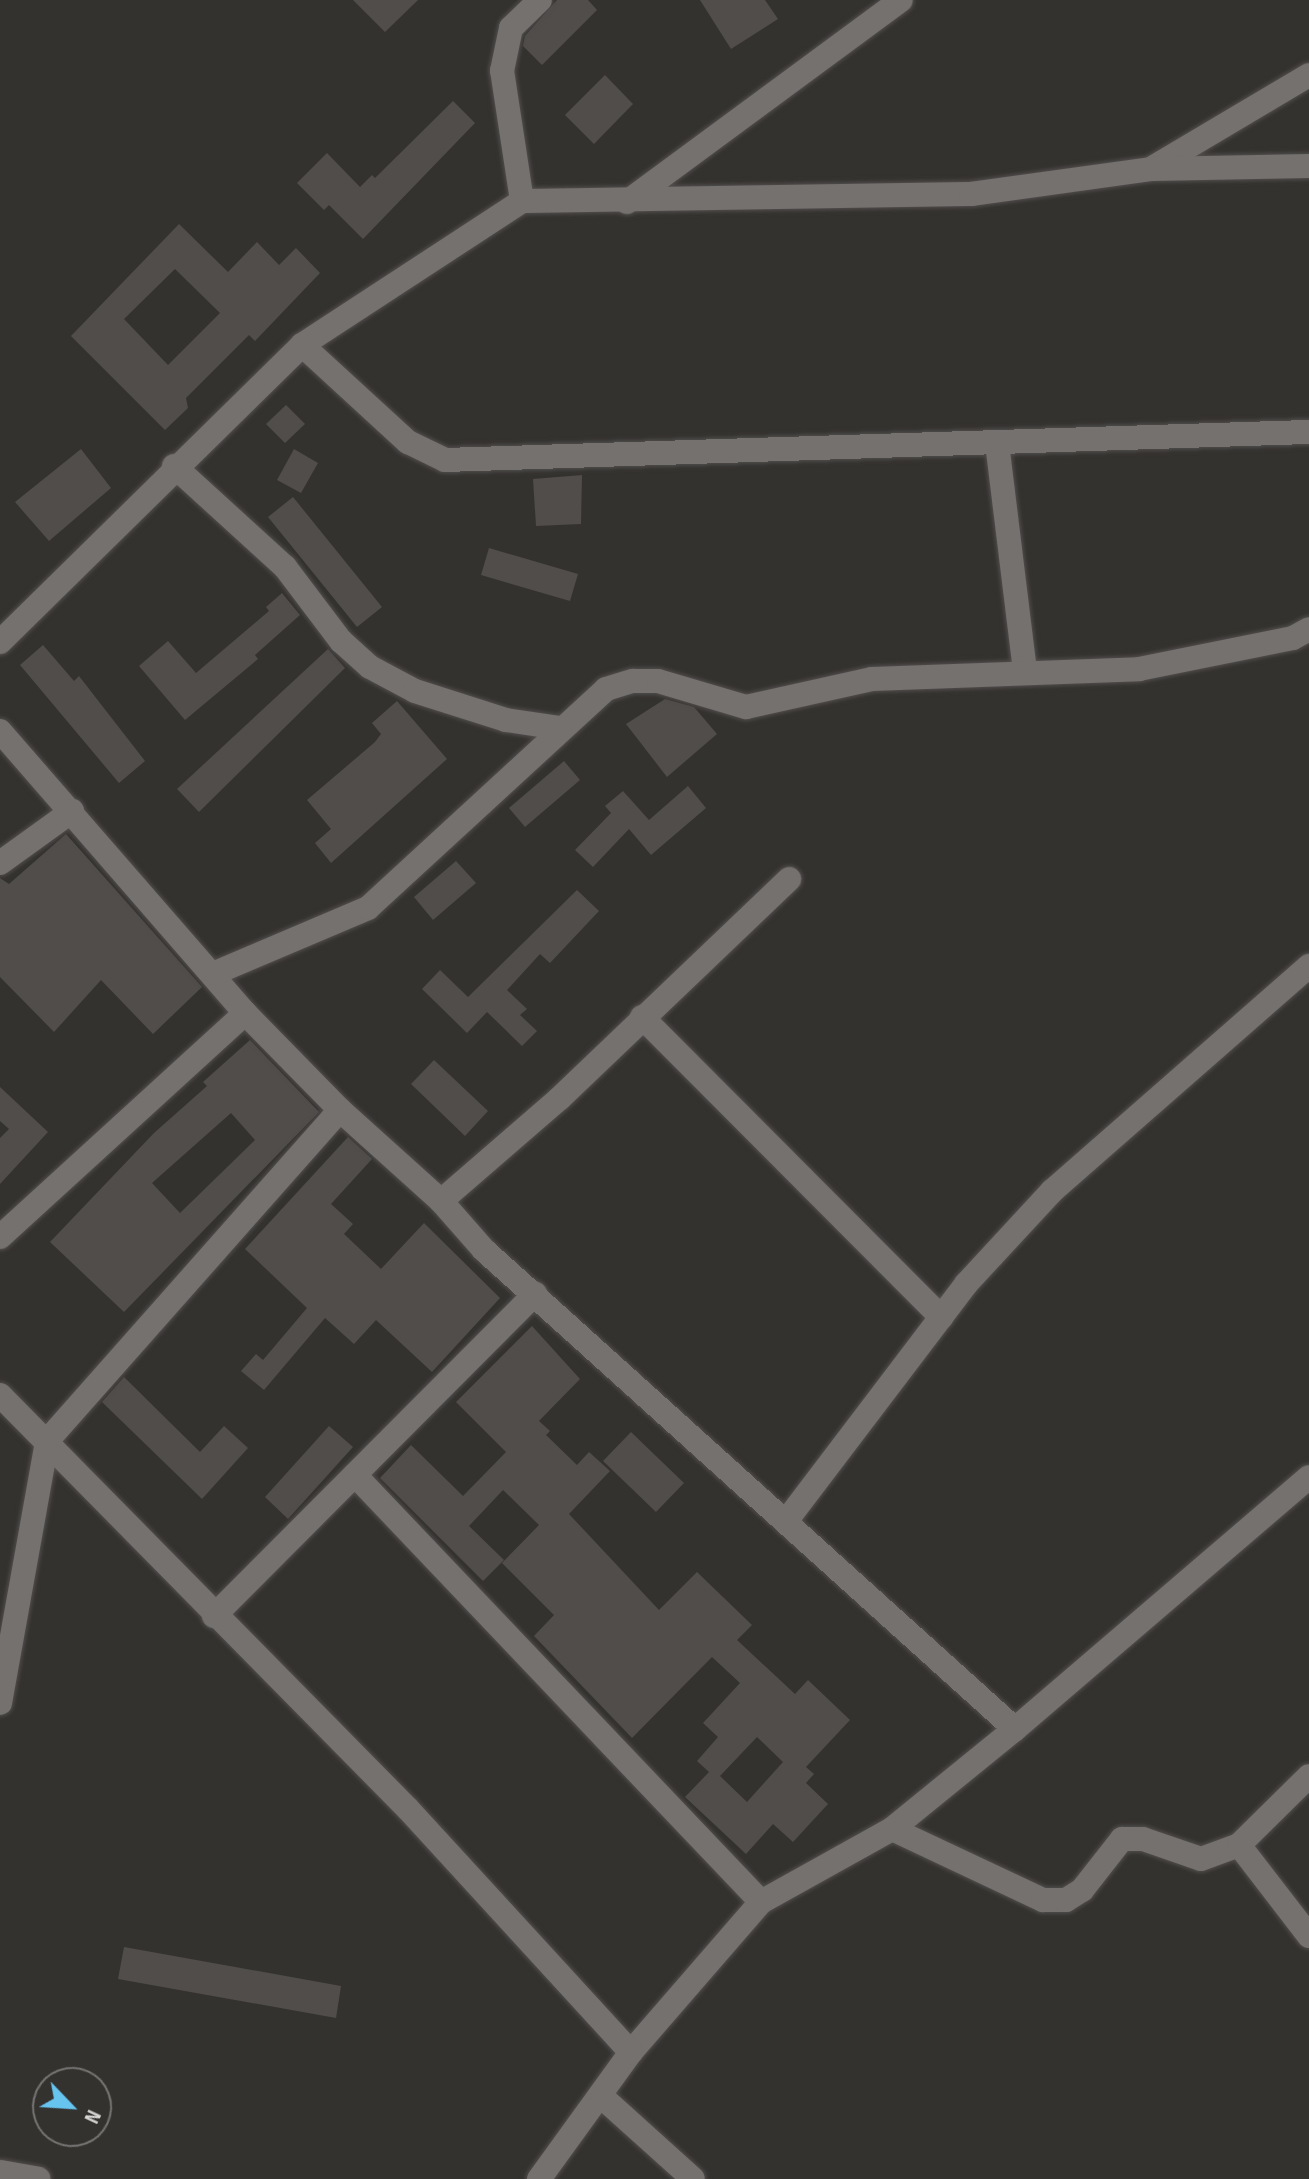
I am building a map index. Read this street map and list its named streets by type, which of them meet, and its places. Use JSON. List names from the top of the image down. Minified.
{"north":"bottom right"}
